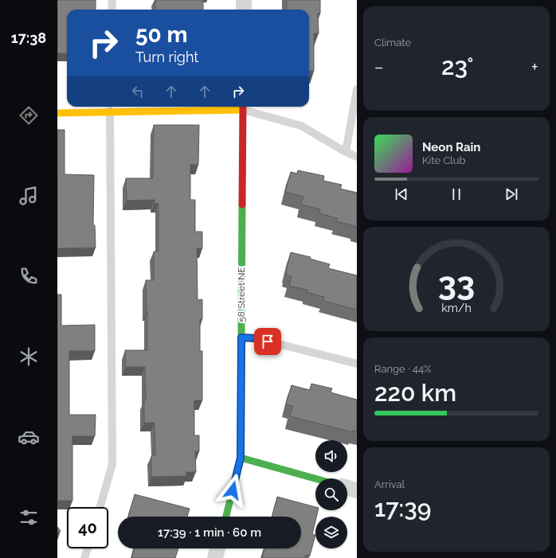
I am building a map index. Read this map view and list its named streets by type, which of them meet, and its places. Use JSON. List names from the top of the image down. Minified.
{"streets":{"street":["58 Street NE"]},"page":{"tabs":"17:38","tile":["Climate",["Range · 44%","220 km"],["Arrival","17:39"]],"turn":["50 m","Turn right"],"heat":["−","23°","+"],"song":["Neon Rain","Kite Club"],"limit":"40","trip":"17:39 · 1 min · 60 m","gauge":["33","km/h"]}}
